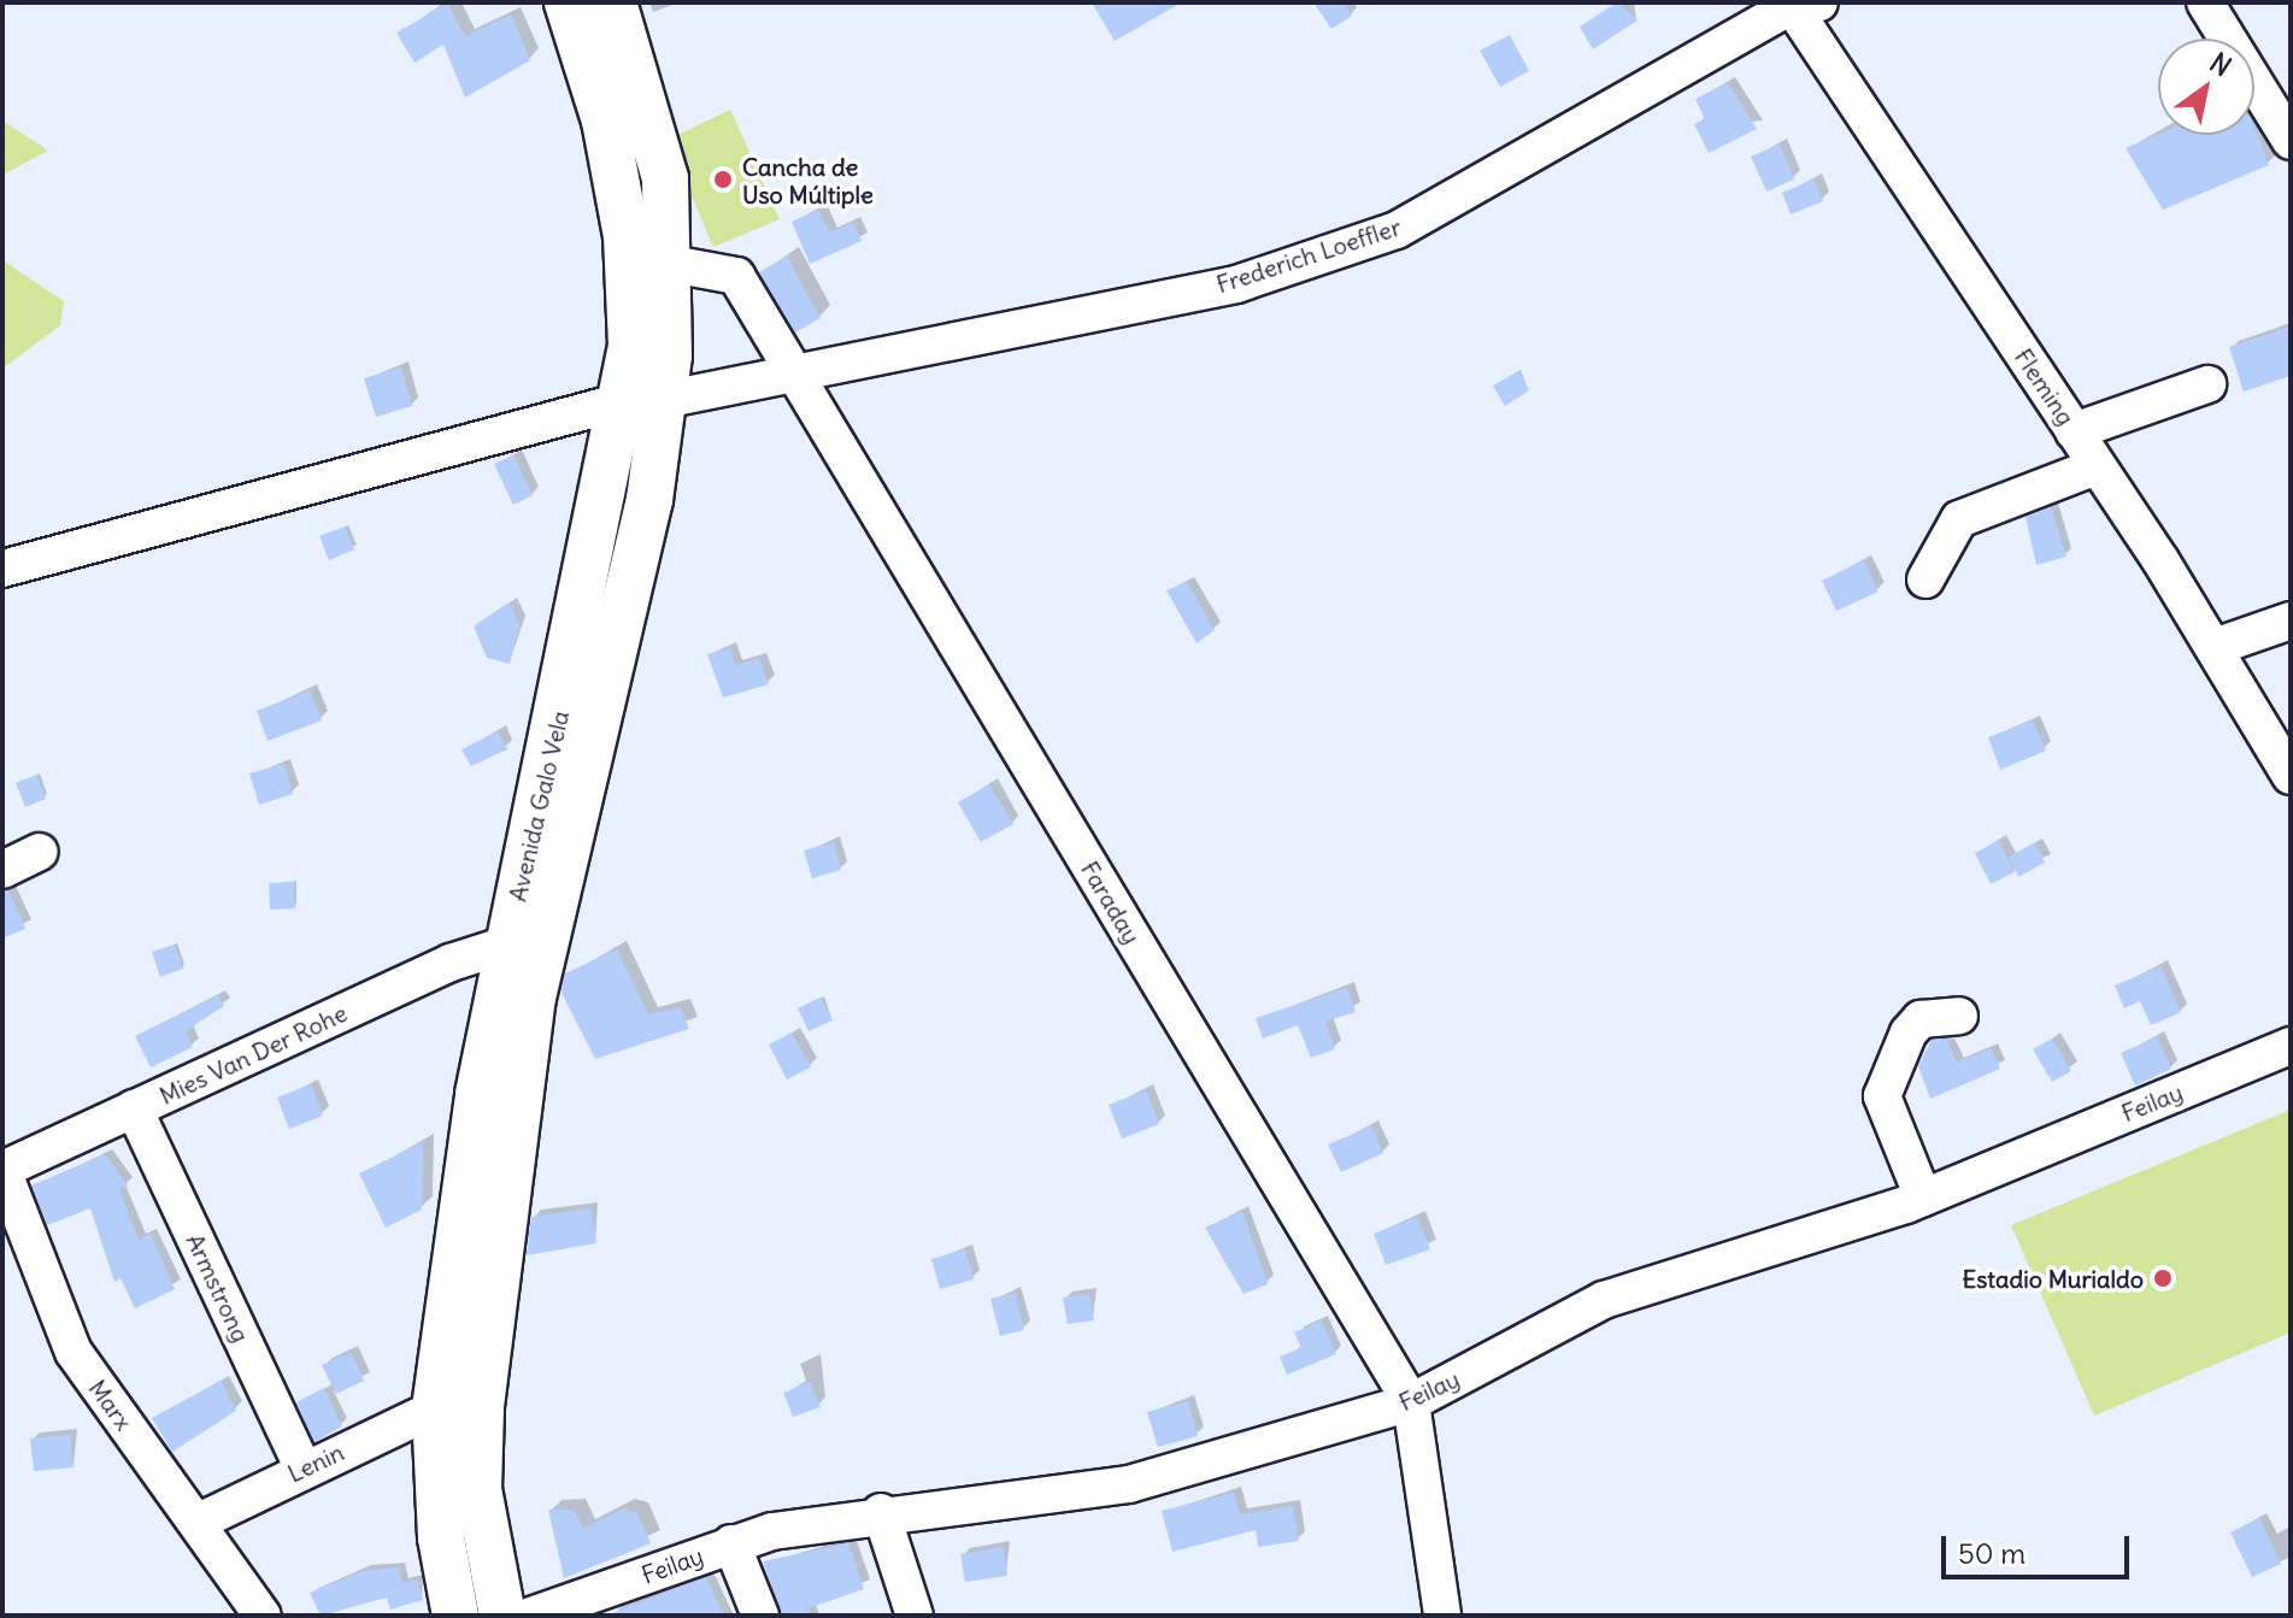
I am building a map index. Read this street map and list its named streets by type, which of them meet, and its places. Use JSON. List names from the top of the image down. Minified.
{"streets":{"main road":["Avenida Galo Vela"],"street":["Frederich Loeffler","Fleming","Faraday","Mies Van Der Rohe","Feilay","Armstrong","Marx","Lenin"]},"crossings":[["Frederich Loeffler","Fleming"],["Frederich Loeffler","Avenida Galo Vela"],["Frederich Loeffler","Faraday"],["Avenida Galo Vela","Faraday"],["Avenida Galo Vela","Mies Van Der Rohe"],["Avenida Galo Vela","Lenin"],["Faraday","Feilay"],["Mies Van Der Rohe","Armstrong"],["Mies Van Der Rohe","Marx"],["Armstrong","Lenin"],["Marx","Lenin"]],"places":["Cancha de Uso Múltiple","Estadio Murialdo"],"scale_bar":"50 m","north":"top right"}
